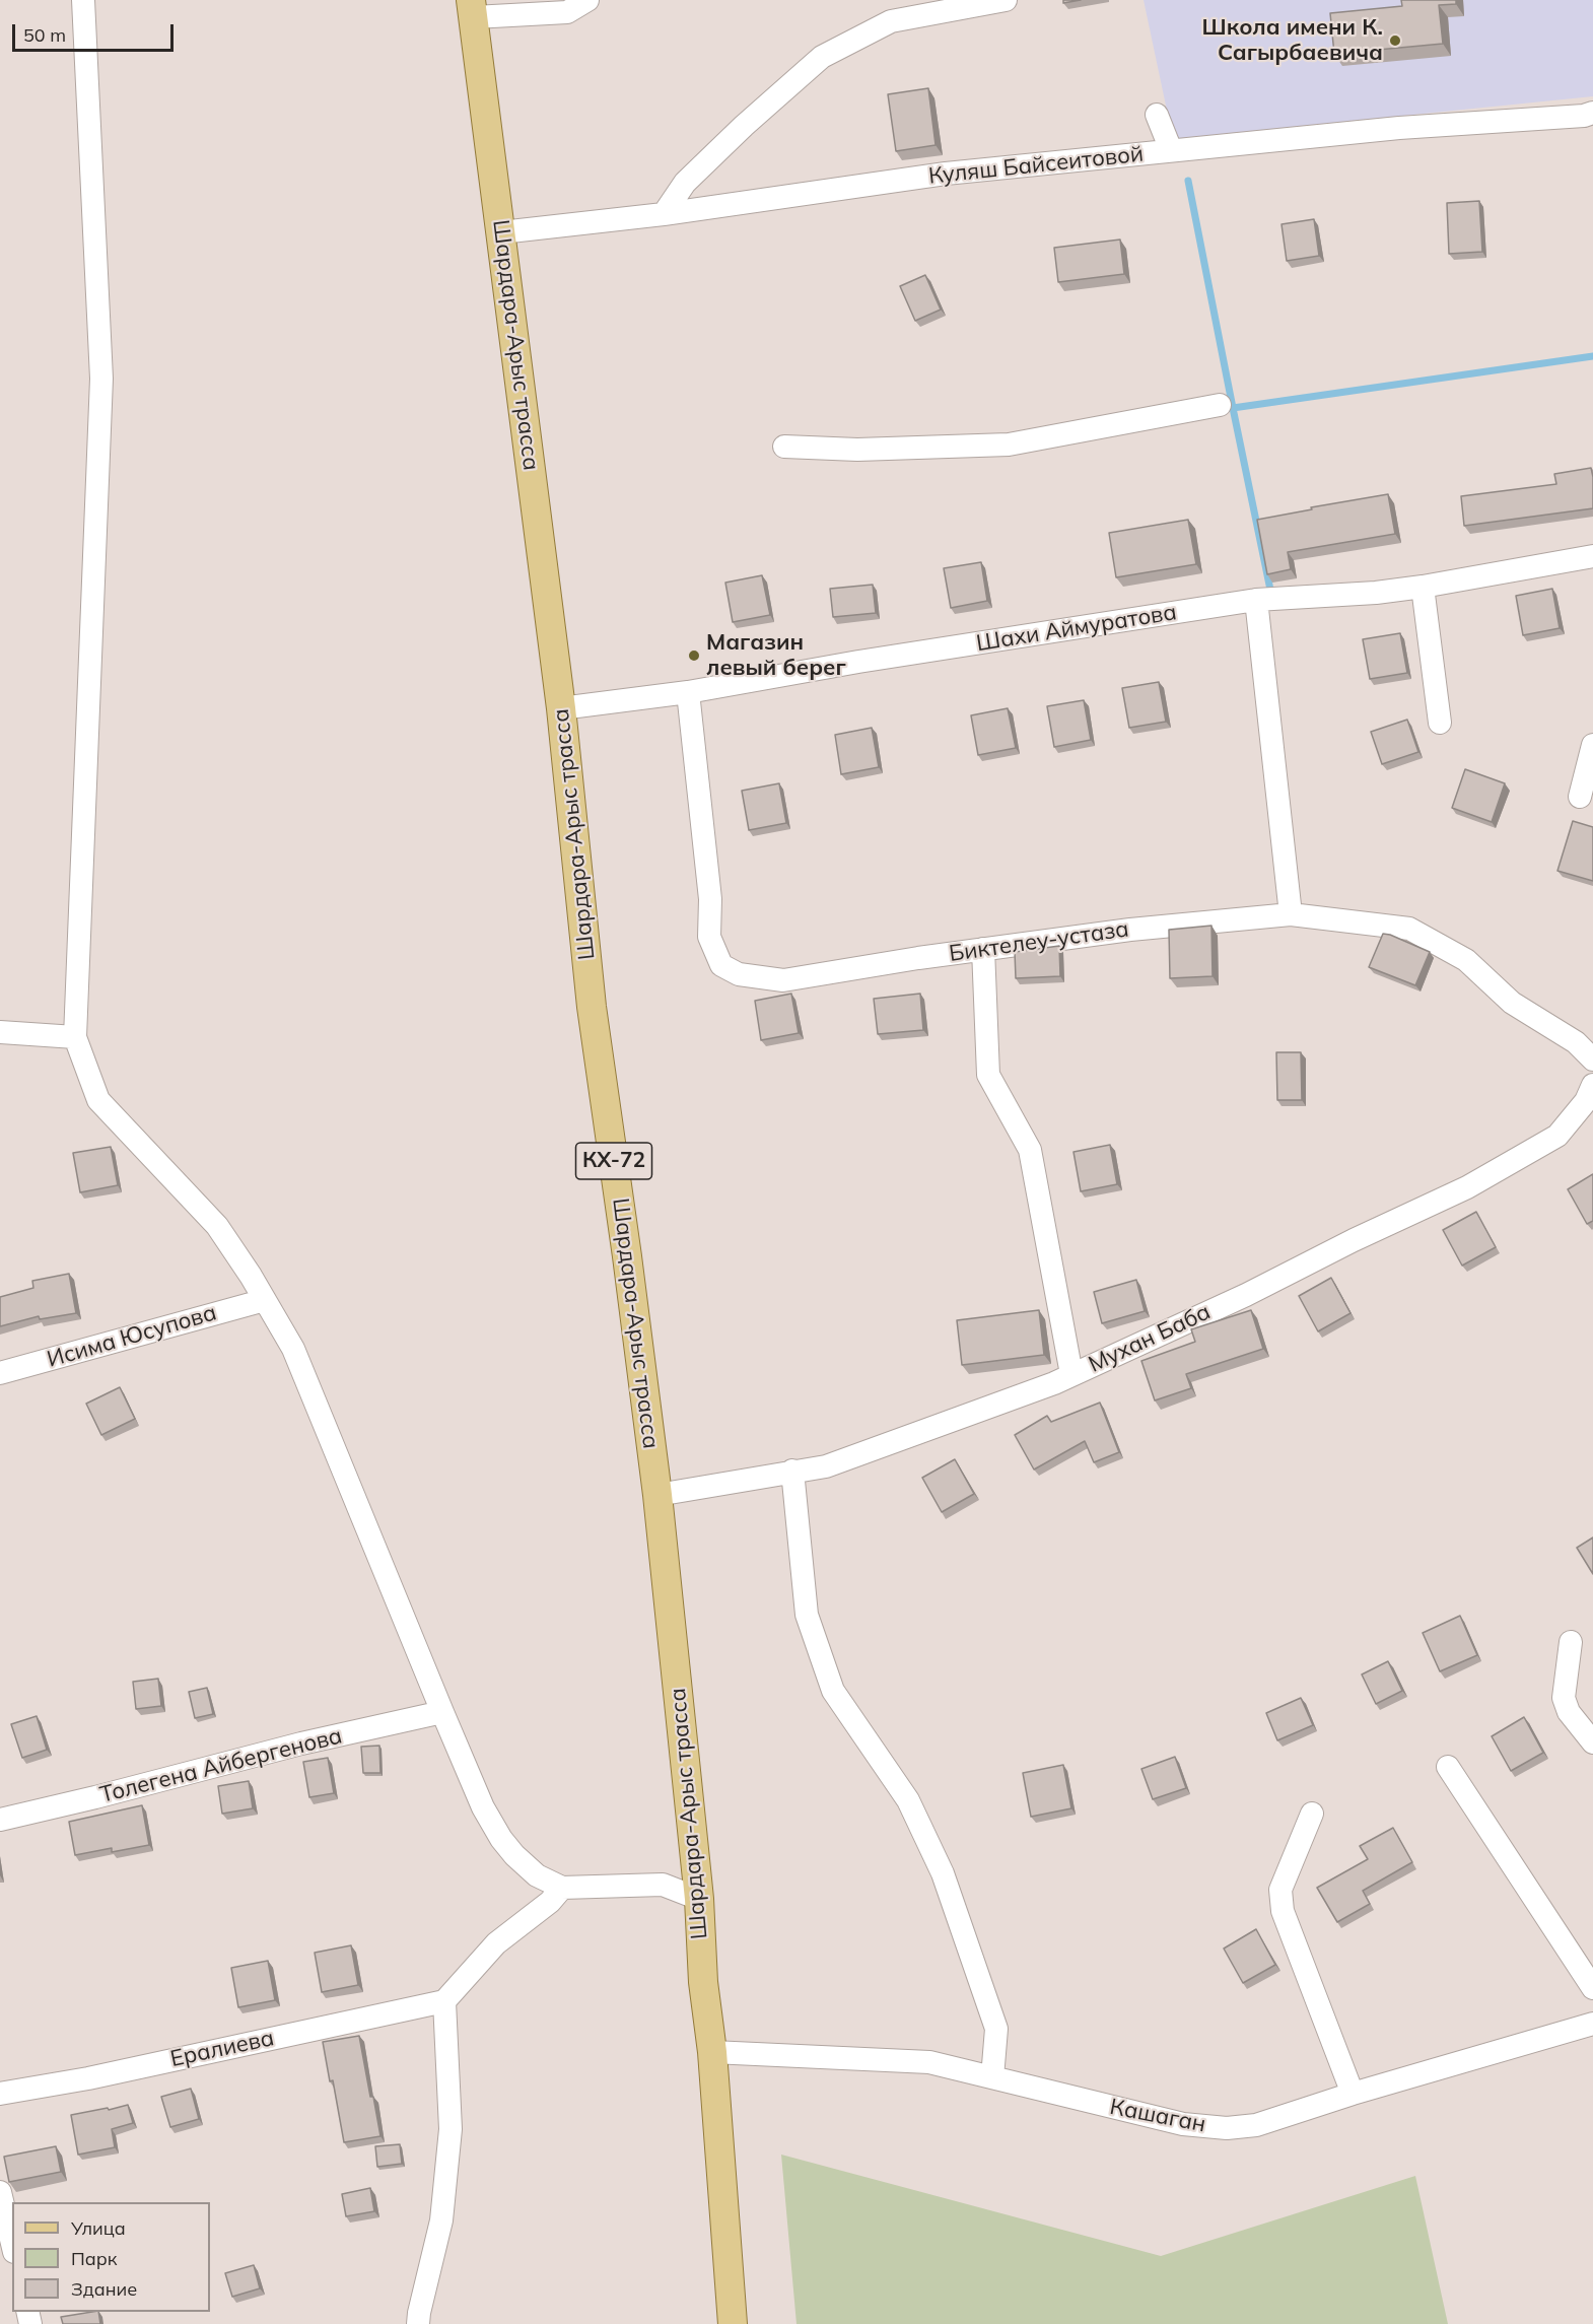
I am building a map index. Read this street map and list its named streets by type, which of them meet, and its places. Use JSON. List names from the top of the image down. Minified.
{"streets":{"main road":["Шардара-Арыс трасса","КХ-72"],"street":["Куляш Байсеитовой","Шахи Аймуратова","Биктелеу-устаза","Исима Юсупова","Мухан Баба","Толегена Айбергенова","Ералиева","Кашаган"]},"crossings":[["Куляш Байсеитовой","Шардара-Арыс трасса"],["Шардара-Арыс трасса","Шахи Аймуратова"],["Шардара-Арыс трасса","Мухан Баба"],["Шардара-Арыс трасса","Кашаган"],["Шахи Аймуратова","Биктелеу-устаза"]],"places":["Школа имени К. Сагырбаевича","Магазин левый берег"],"legend":["Улица","Парк","Здание"],"scale_bar":"50 m"}
